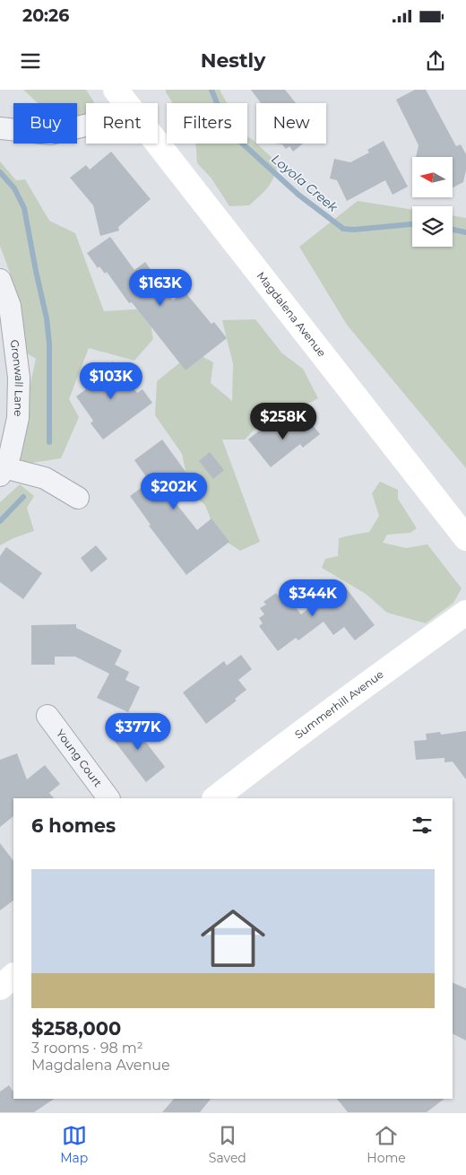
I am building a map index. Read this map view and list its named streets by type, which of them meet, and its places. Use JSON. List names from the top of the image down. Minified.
{"streets":{"main road":["Magdalena Avenue","Summerhill Avenue"],"street":["Gronwall Lane","Young Court"]},"water":["Loyola Creek"],"north":"left","page":{"status":"20:26","header":"Nestly","chip":["Buy","Rent","Filters","New"],"price":["$163K","$103K","$258K","$202K","$344K","$377K"],"heading":"6 homes","list":[{"name":"$258,000","note":"3 rooms · 98 m² · Magdalena Avenue"}],"tabs":["Map","Saved","Home"]}}
